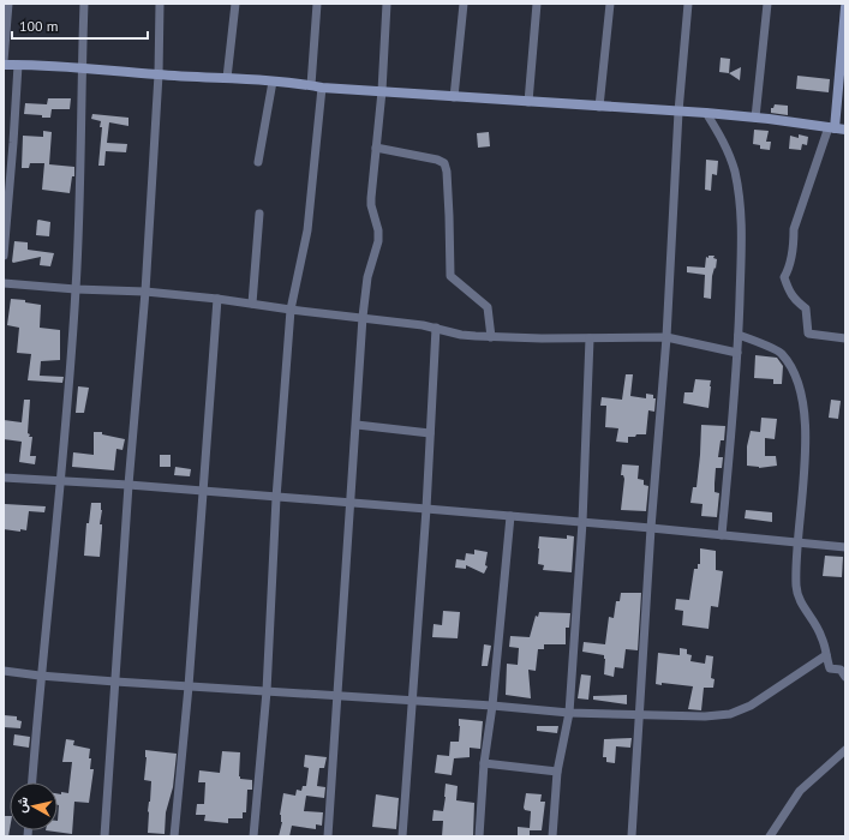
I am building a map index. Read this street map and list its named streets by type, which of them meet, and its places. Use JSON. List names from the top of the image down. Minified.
{"scale_bar":"100 m","north":"left"}
